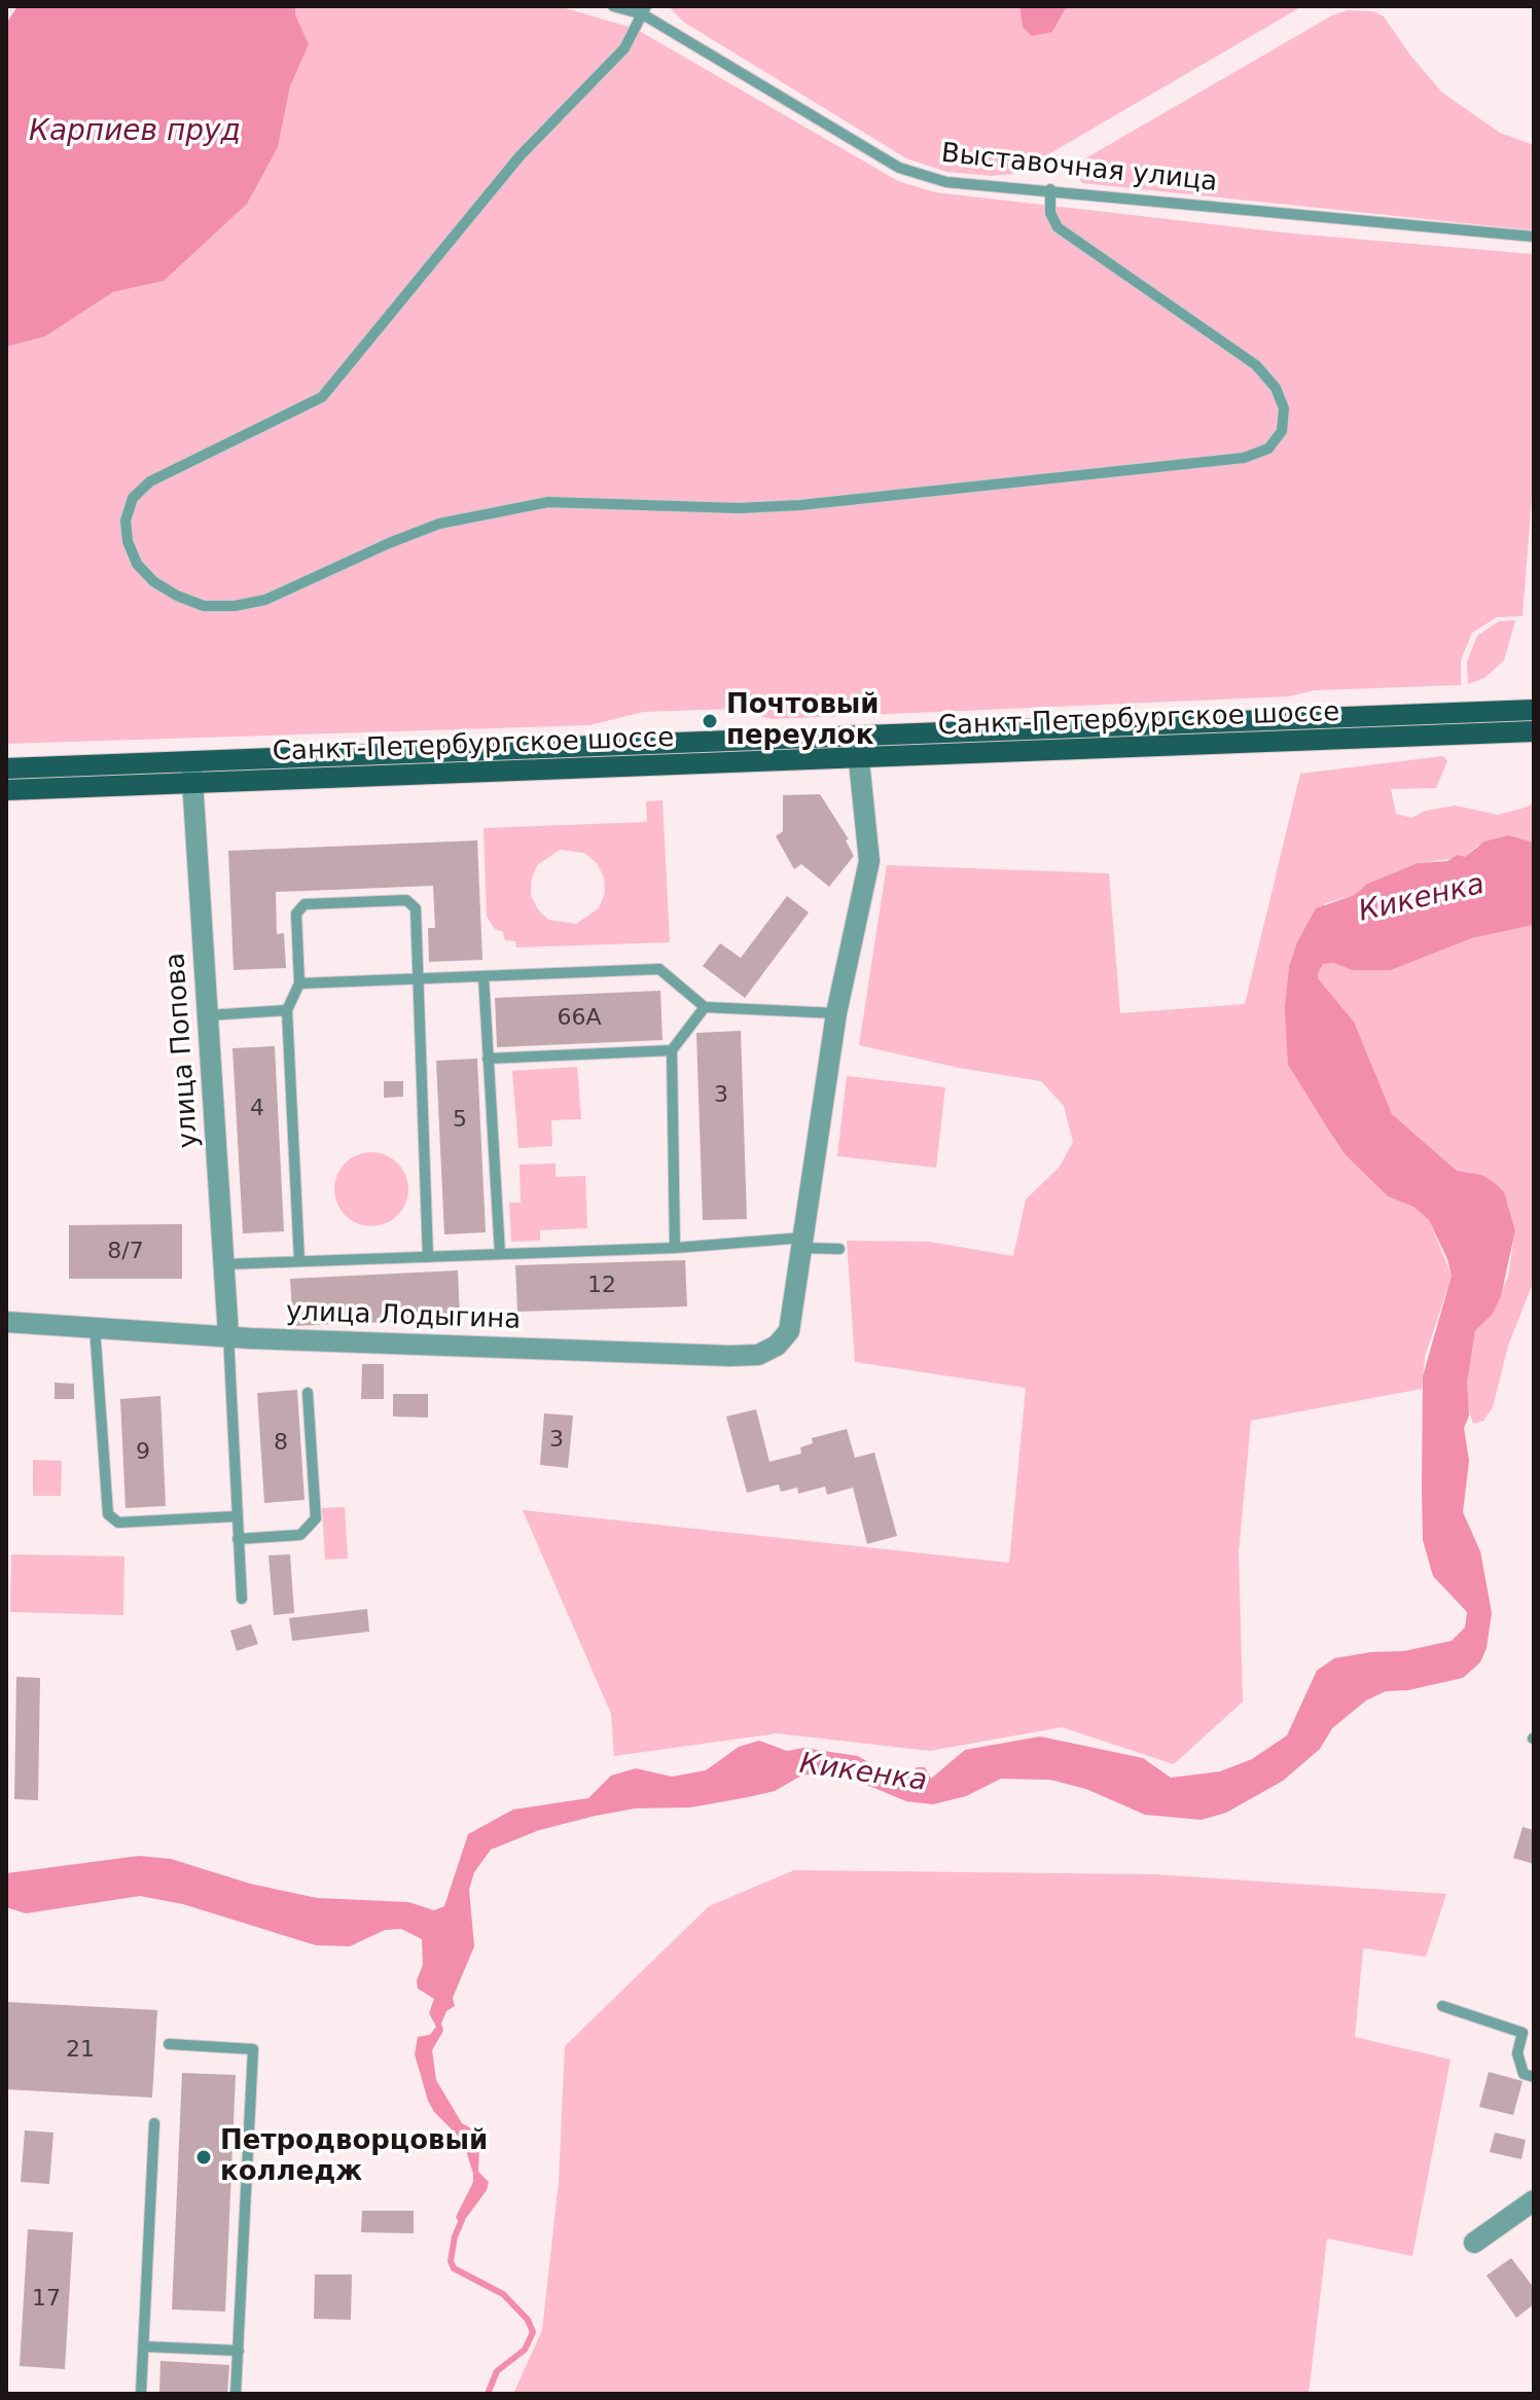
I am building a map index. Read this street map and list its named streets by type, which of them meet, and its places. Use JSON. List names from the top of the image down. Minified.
{"streets":{"main road":["Санкт-Петербургское шоссе"],"street":["улица Попова","улица Лодыгина"],"lane":["Выставочная улица"]},"crossings":[["Санкт-Петербургское шоссе","улица Попова"],["улица Попова","улица Лодыгина"]],"water":["Карпиев пруд","Кикенка"],"places":["Почтовый переулок","Петродворцовый колледж"],"house_numbers":["66А","3","4","5","8/7","12","3","8","9","21","17"]}
